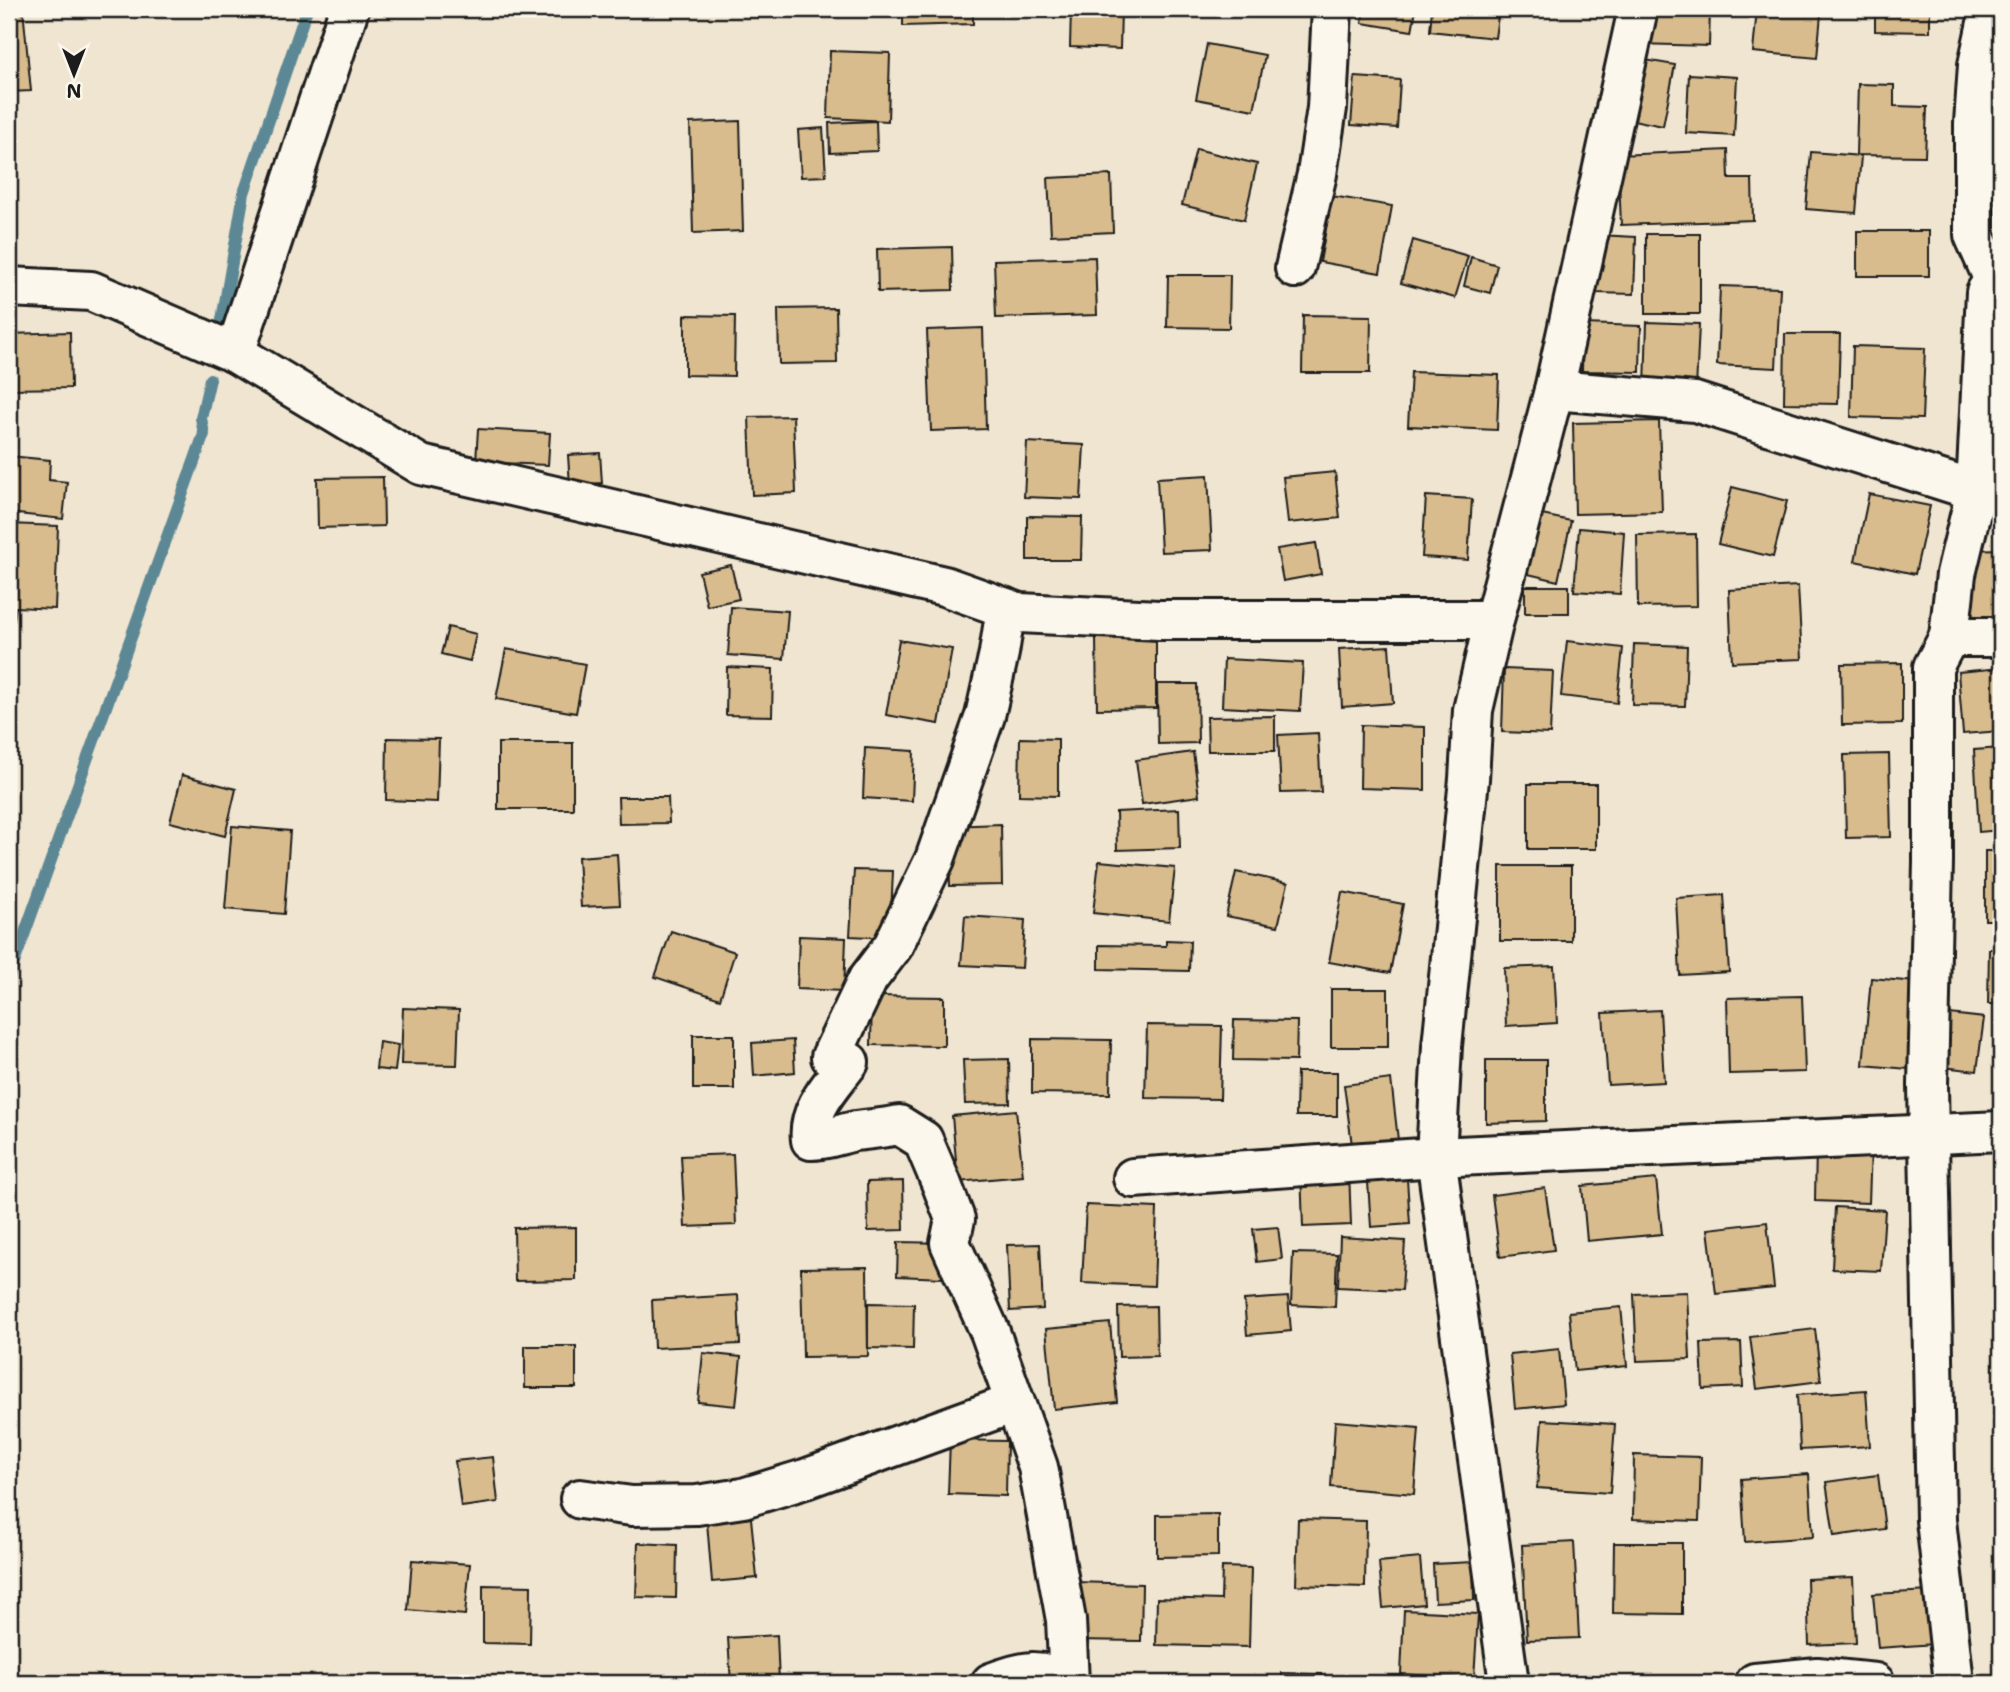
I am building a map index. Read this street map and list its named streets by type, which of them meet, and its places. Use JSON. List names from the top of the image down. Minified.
{"north":"bottom"}
